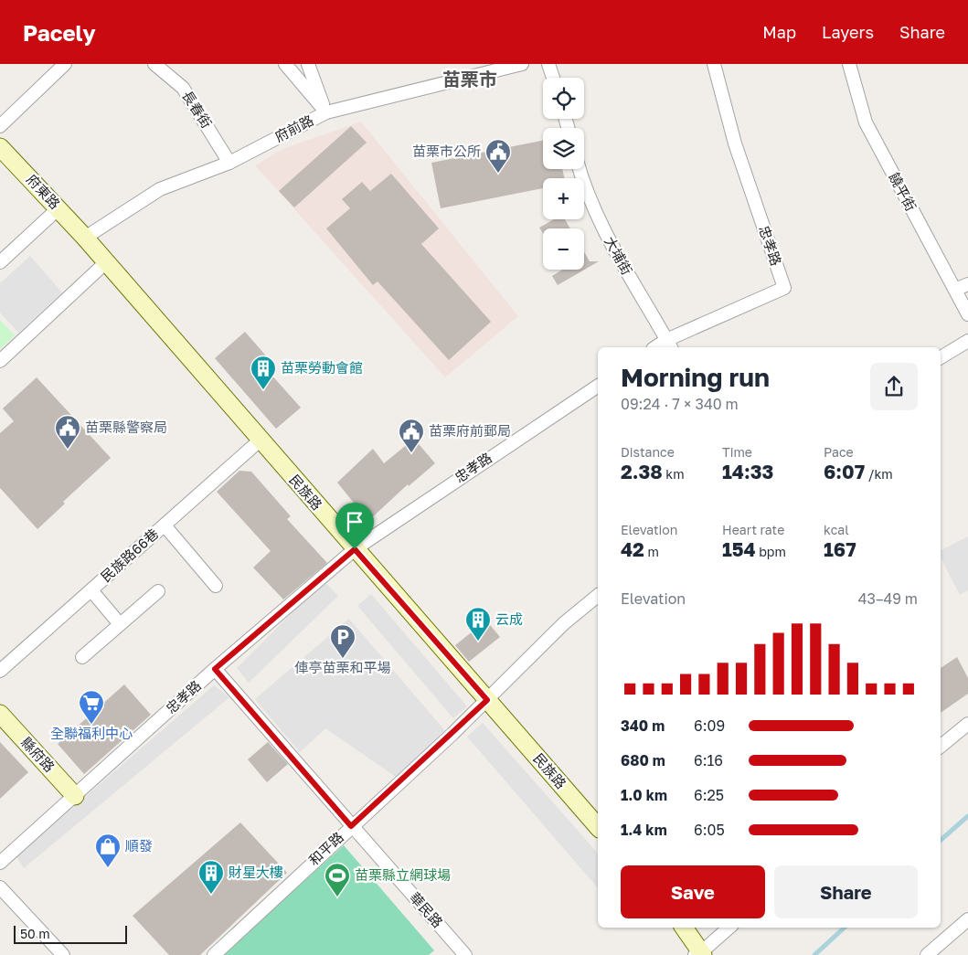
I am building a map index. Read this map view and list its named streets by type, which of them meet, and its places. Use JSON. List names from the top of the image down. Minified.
{"streets":{"street":["長春街","府前路","府東路","饒平街","忠孝路","大埔街","民族路","民族路66巷","縣府路","和平路","華民路"]},"crossings":[["長春街","府前路"],["府前路","府東路"],["府前路","民族路"],["府東路","民族路"],["忠孝路","大埔街"],["忠孝路","民族路"],["忠孝路","縣府路"],["忠孝路","華民路"],["民族路","民族路66巷"],["民族路","和平路"],["和平路","華民路"]],"districts":["苗栗市"],"places":{"public building":["苗栗市公所","苗栗縣警察局","苗栗府前郵局"],"building":["苗栗勞動會館","云成","財星大樓"],"parking":["俥亭苗栗和平場"],"supermarket":["全聯福利中心"],"shop":["順發"],"sports":["苗栗縣立網球場"]},"scale_bar":"50 m","page":{"header":"Pacely","nav":["Map","Layers","Share"],"map_buttons":["+","−"],"heading":["Morning run","09:24 · 7 × 340 m"],"stats":[["Distance","2.38 km"],["Time","14:33"],["Pace","6:07 /km"],["Elevation","42 m"],["Heart rate","154 bpm"],["kcal","167"]],"chart":["Elevation","43–49 m"],"list":[{"name":"340 m","note":"6:09"},{"name":"680 m","note":"6:16"},{"name":"1.0 km","note":"6:25"},{"name":"1.4 km","note":"6:05"}],"buttons":["Save","Share"],"scale":"50 m"}}
